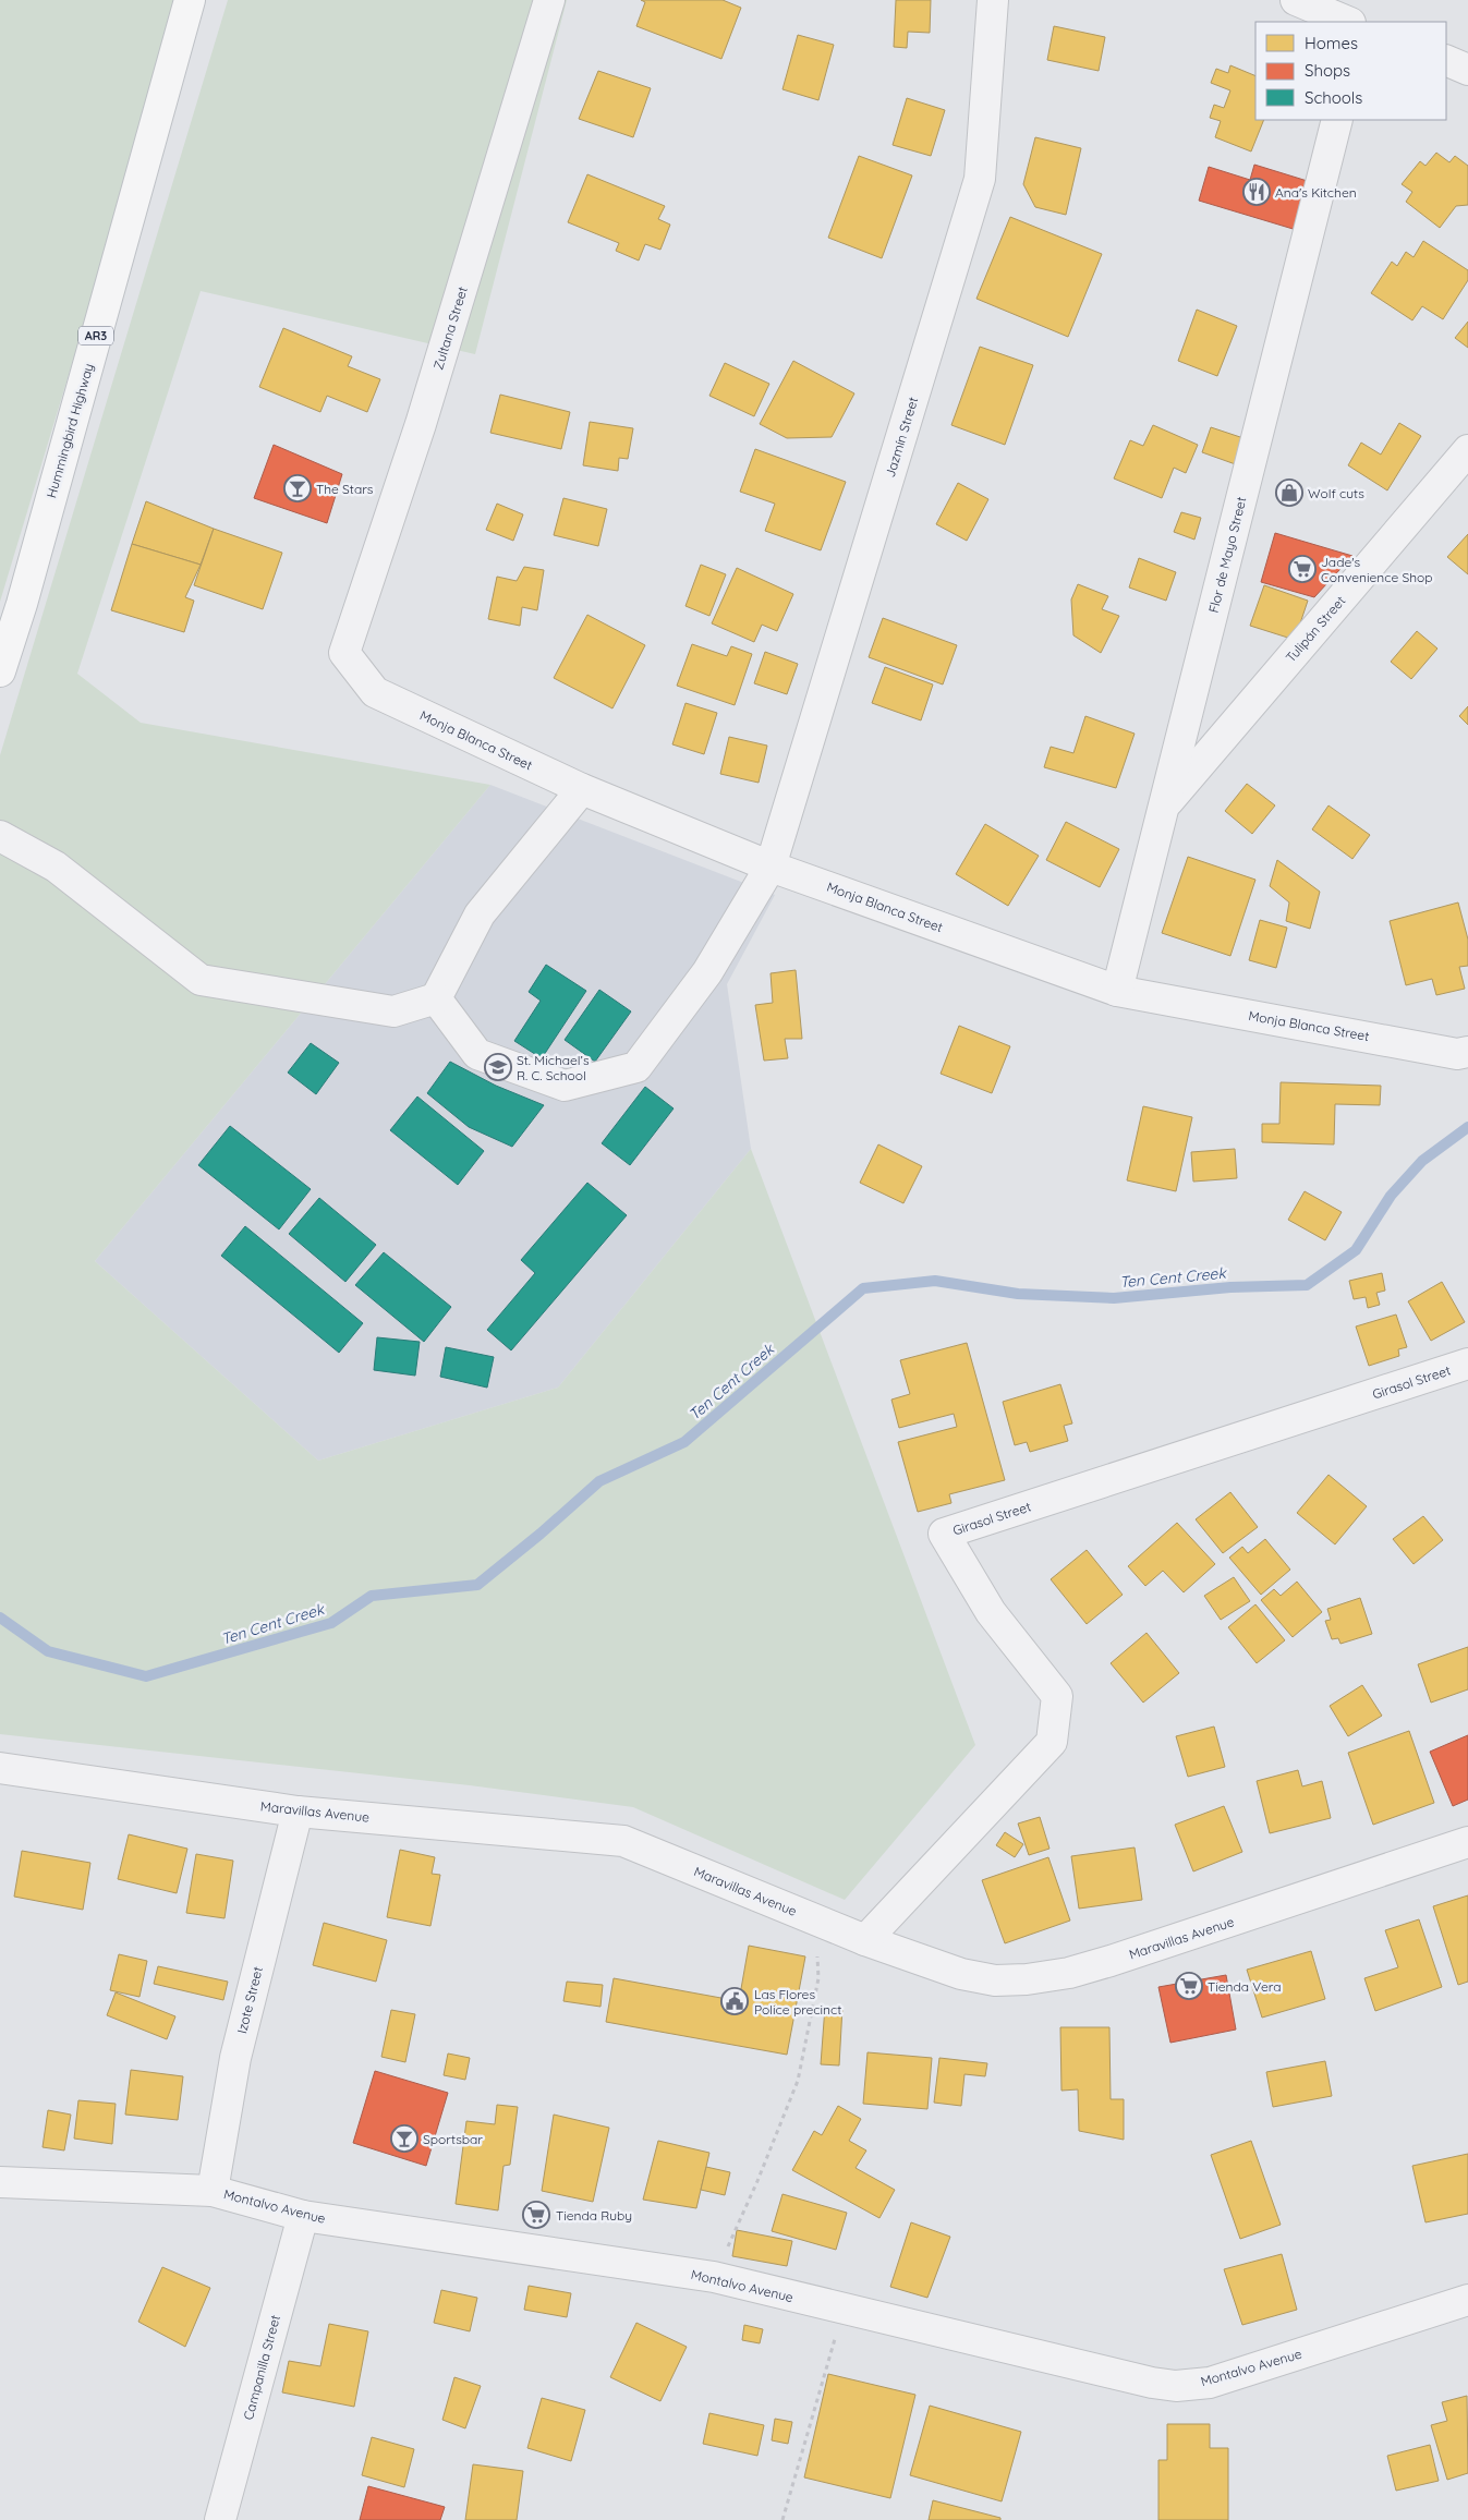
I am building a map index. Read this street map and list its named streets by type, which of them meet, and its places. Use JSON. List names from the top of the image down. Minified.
{"streets":{"main road":["AR3","Hummingbird Highway"],"street":["Zultana Street","Jazmín Street","Flor de Mayo Street","Tulipán Street","Monja Blanca Street","Girasol Street","Maravillas Avenue","Izote Street","Montalvo Avenue","Campanilla Street"]},"crossings":[["Zultana Street","Monja Blanca Street"],["Jazmín Street","Monja Blanca Street"],["Flor de Mayo Street","Tulipán Street"],["Flor de Mayo Street","Monja Blanca Street"],["Girasol Street","Maravillas Avenue"],["Maravillas Avenue","Izote Street"],["Izote Street","Montalvo Avenue"],["Montalvo Avenue","Campanilla Street"]],"water":["Ten Cent Creek"],"places":{"restaurant":["Ana's Kitchen"],"bar":["The Stars","Sportsbar"],"shop":["Wolf cuts"],"supermarket":["Jade's Convenience Shop","Tienda Vera","Tienda Ruby"],"school or university":["St. Michael’s R. C. School"],"public building":["Las Flores Police precinct"]},"legend":["Homes","Shops","Schools"]}
